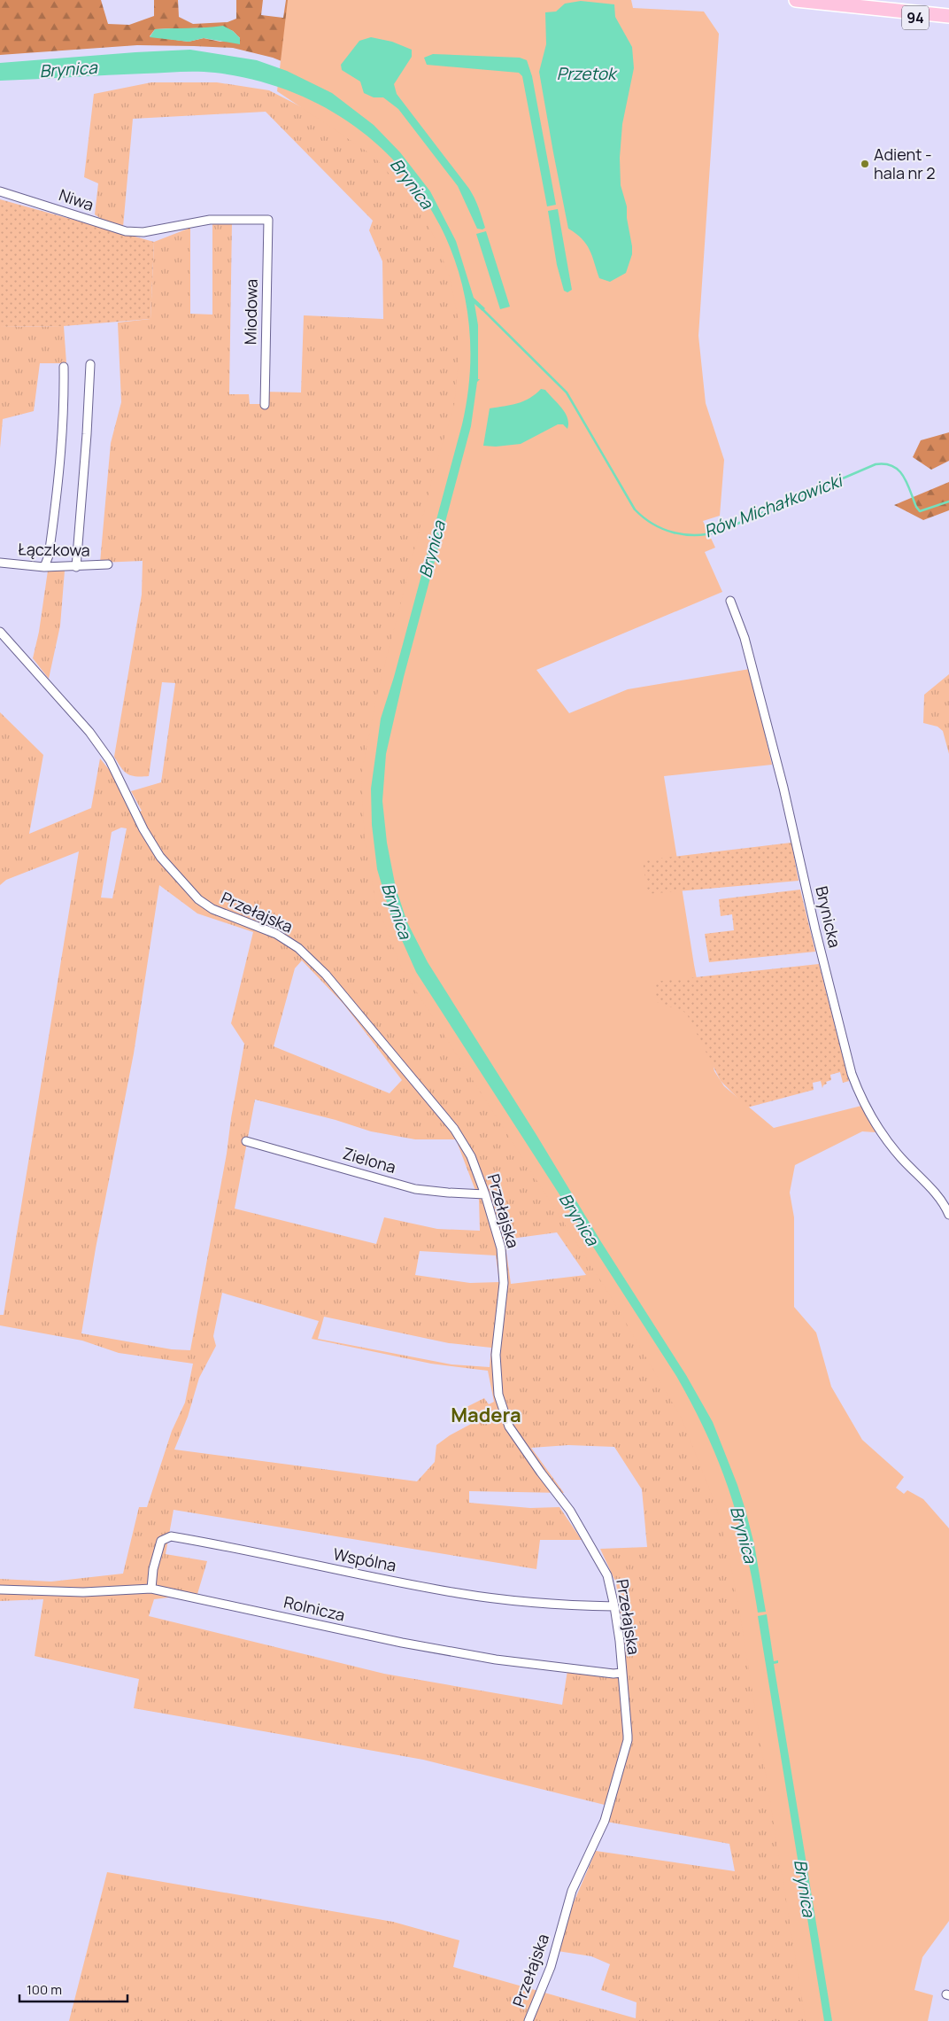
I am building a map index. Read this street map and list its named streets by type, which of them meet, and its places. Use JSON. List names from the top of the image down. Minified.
{"streets":{"main road":["94"],"street":["Niwa","Miodowa","Łączkowa","Przełajska","Brynicka","Zielona","Wspólna","Rolnicza"]},"crossings":[["Niwa","Miodowa"],["Przełajska","Zielona"],["Przełajska","Wspólna"],["Przełajska","Rolnicza"],["Wspólna","Rolnicza"]],"districts":["Madera"],"water":["Brynica","Przetok","Rów Michałkowicki"],"places":["Adient - hala nr 2"],"scale_bar":"100 m"}
